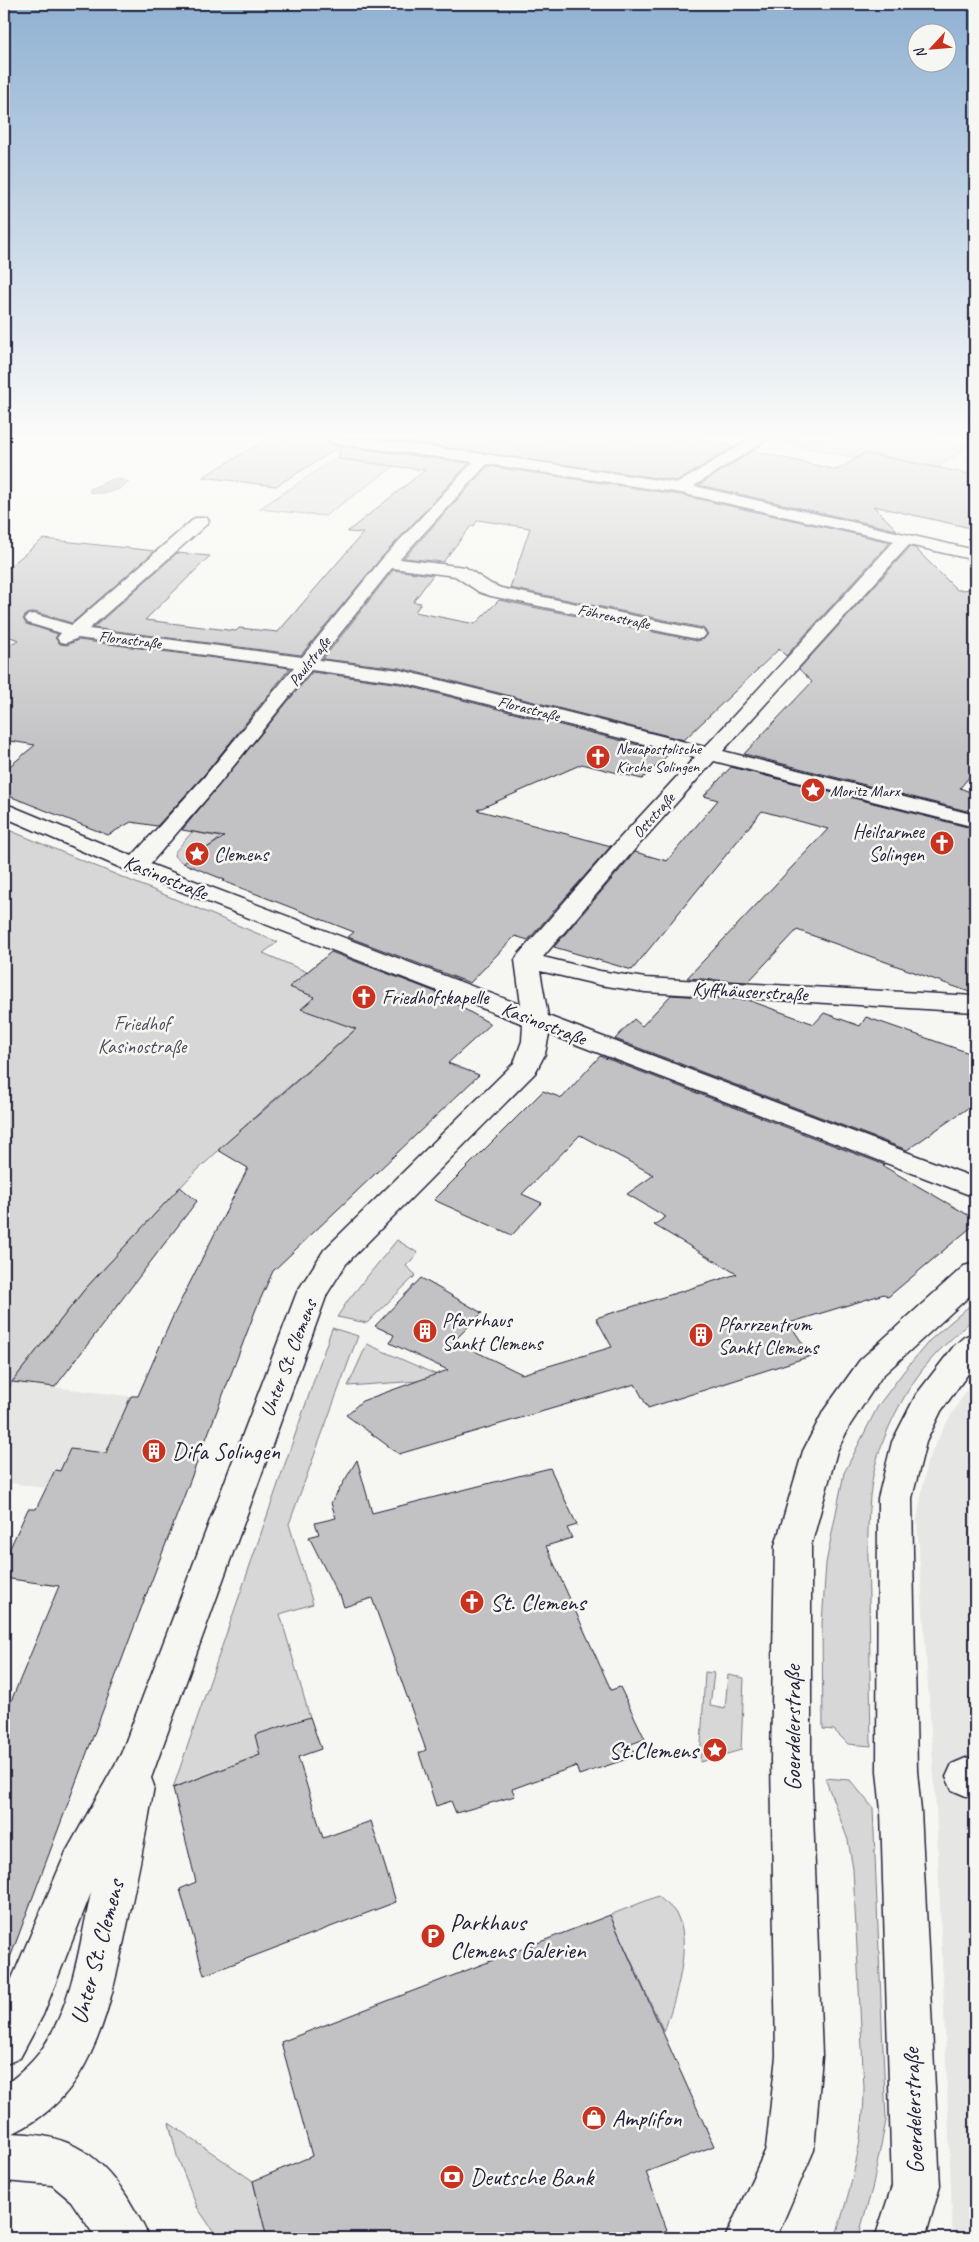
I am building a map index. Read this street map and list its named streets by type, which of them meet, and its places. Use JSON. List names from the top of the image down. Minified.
{"streets":{"street":["Föhrenstraße","Florastraße","Paulstraße","Oststraße","Kasinostraße","Kyffhäuserstraße","Unter St. Clemens","Goerdelerstraße"]},"crossings":[["Föhrenstraße","Paulstraße"],["Florastraße","Paulstraße"],["Florastraße","Oststraße"],["Paulstraße","Kasinostraße"],["Oststraße","Kyffhäuserstraße"],["Kasinostraße","Unter St. Clemens"]],"parks":["Friedhof Kasinostraße"],"places":{"church":["Neuapostolische Kirche Solingen","Heilsarmee Solingen","Friedhofskapelle","St. Clemens"],"place":["Moritz Marx","Clemens","St.Clemens"],"building":["Pfarrhaus Sankt Clemens","Pfarrzentrum Sankt Clemens","Difa Solingen"],"parking":["Parkhaus Clemens Galerien"],"shop":["Amplifon"],"bank":["Deutsche Bank"]},"north":"bottom left"}
